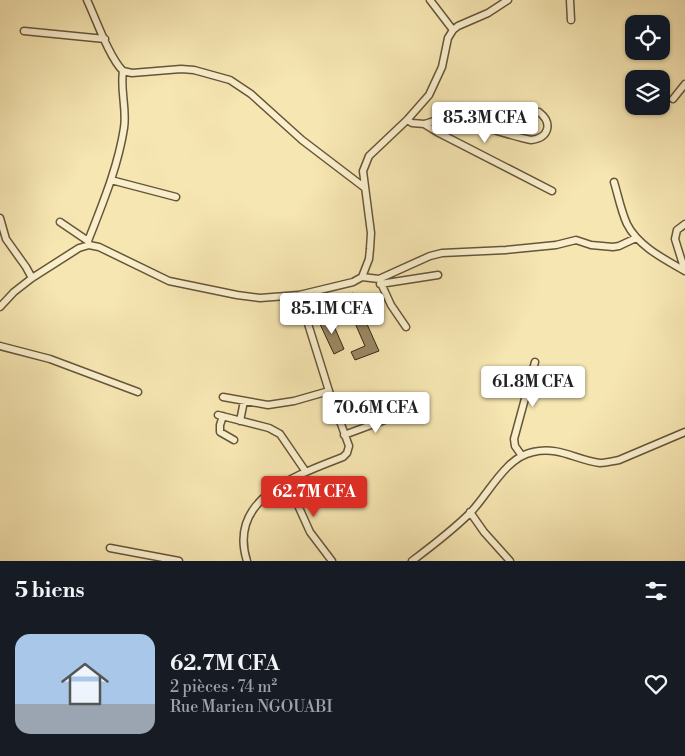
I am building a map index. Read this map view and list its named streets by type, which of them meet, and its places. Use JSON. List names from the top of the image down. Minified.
{"page":{"price":["85.3M CFA","85.1M CFA","61.8M CFA","70.6M CFA","62.7M CFA"],"heading":"5 biens","list":[{"name":"62.7M CFA","note":"2 pièces · 74 m² · Rue Marien NGOUABI"}]}}
